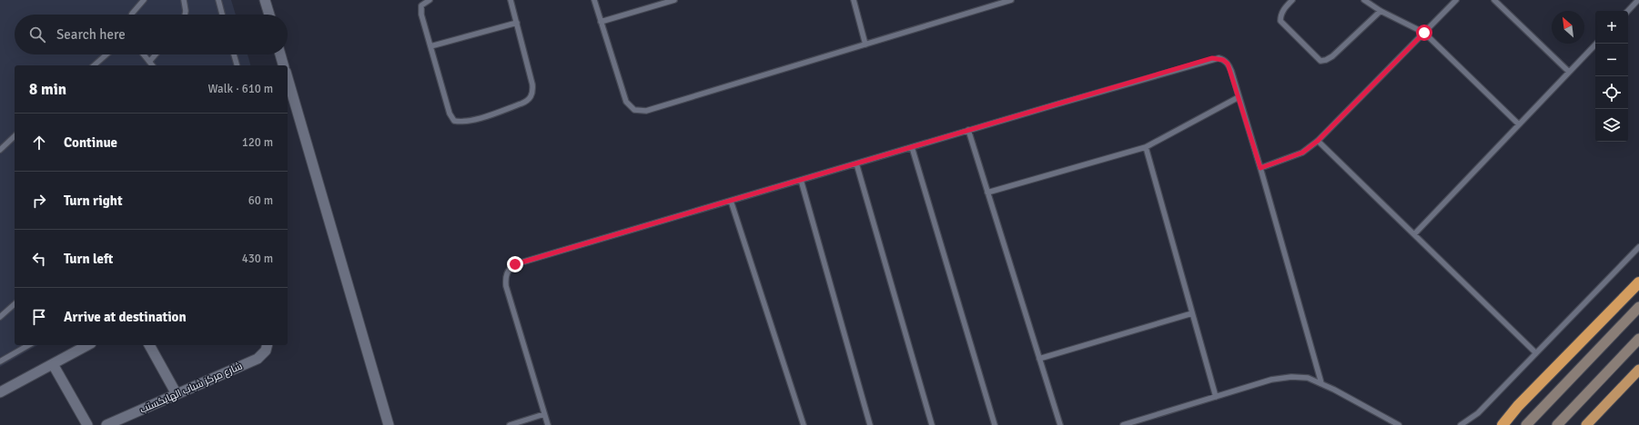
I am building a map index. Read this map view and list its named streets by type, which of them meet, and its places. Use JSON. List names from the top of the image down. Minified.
{"streets":{"street":["شارع مركز شباب الهايكستب"]},"north":"top left","page":{"map_buttons":["+","−"],"search":"Search here","heading":["8 min","Walk · 610 m"],"list":[["Continue","120 m"],["Turn right","60 m"],["Turn left","430 m"],"Arrive at destination"]}}
